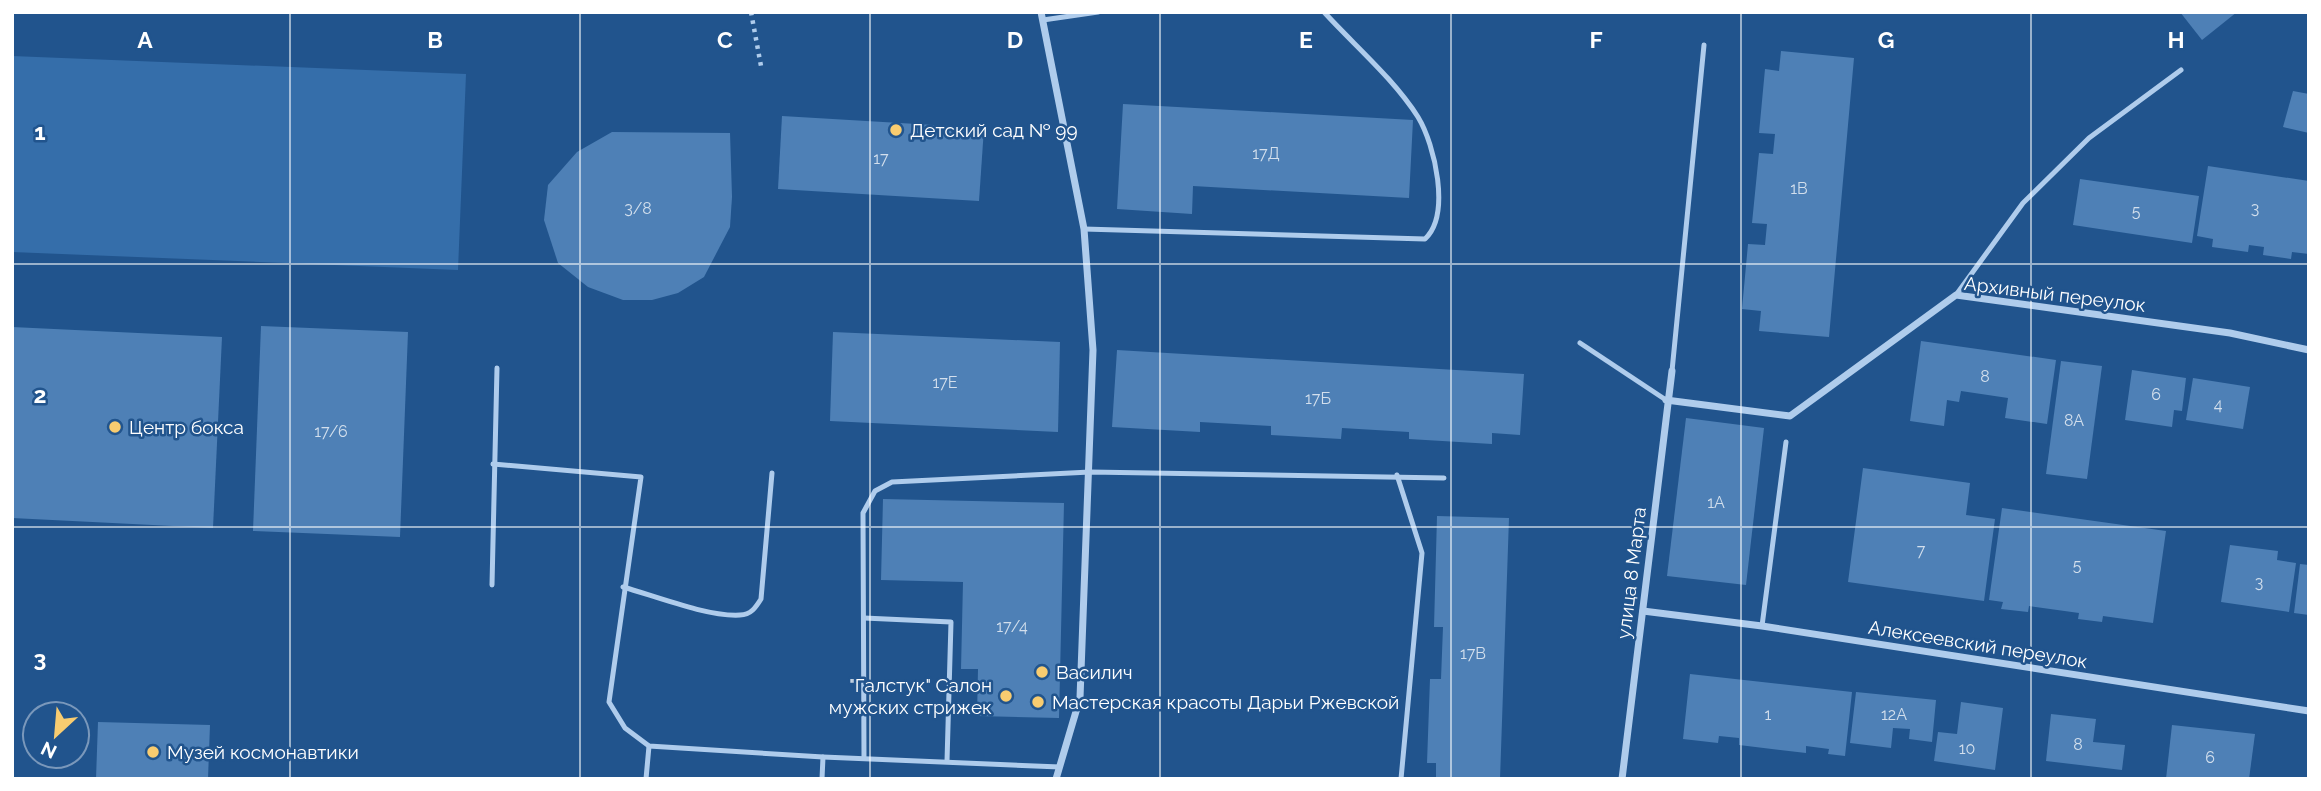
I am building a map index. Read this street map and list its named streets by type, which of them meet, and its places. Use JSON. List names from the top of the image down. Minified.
{"streets":{"street":["Архивный переулок","улица 8 Марта","Алексеевский переулок"]},"crossings":[["Архивный переулок","улица 8 Марта"],["улица 8 Марта","Алексеевский переулок"]],"places":["Детский сад № 99","Центр бокса","Василич","\"Галстук\" Салон мужских стрижек","Мастерская красоты Дарьи Ржевской","Музей космонавтики"],"house_numbers":["17Д","17","1В","3/8","3","5","8","17E","6","17Б","4","8А","17/6","1А","7","5","3","17/4","17В","1","12А","8","10","6"],"north":"bottom left","grid":{"columns":["A","B","C","D","E","F","G","H"],"rows":["1","2","3"]}}
